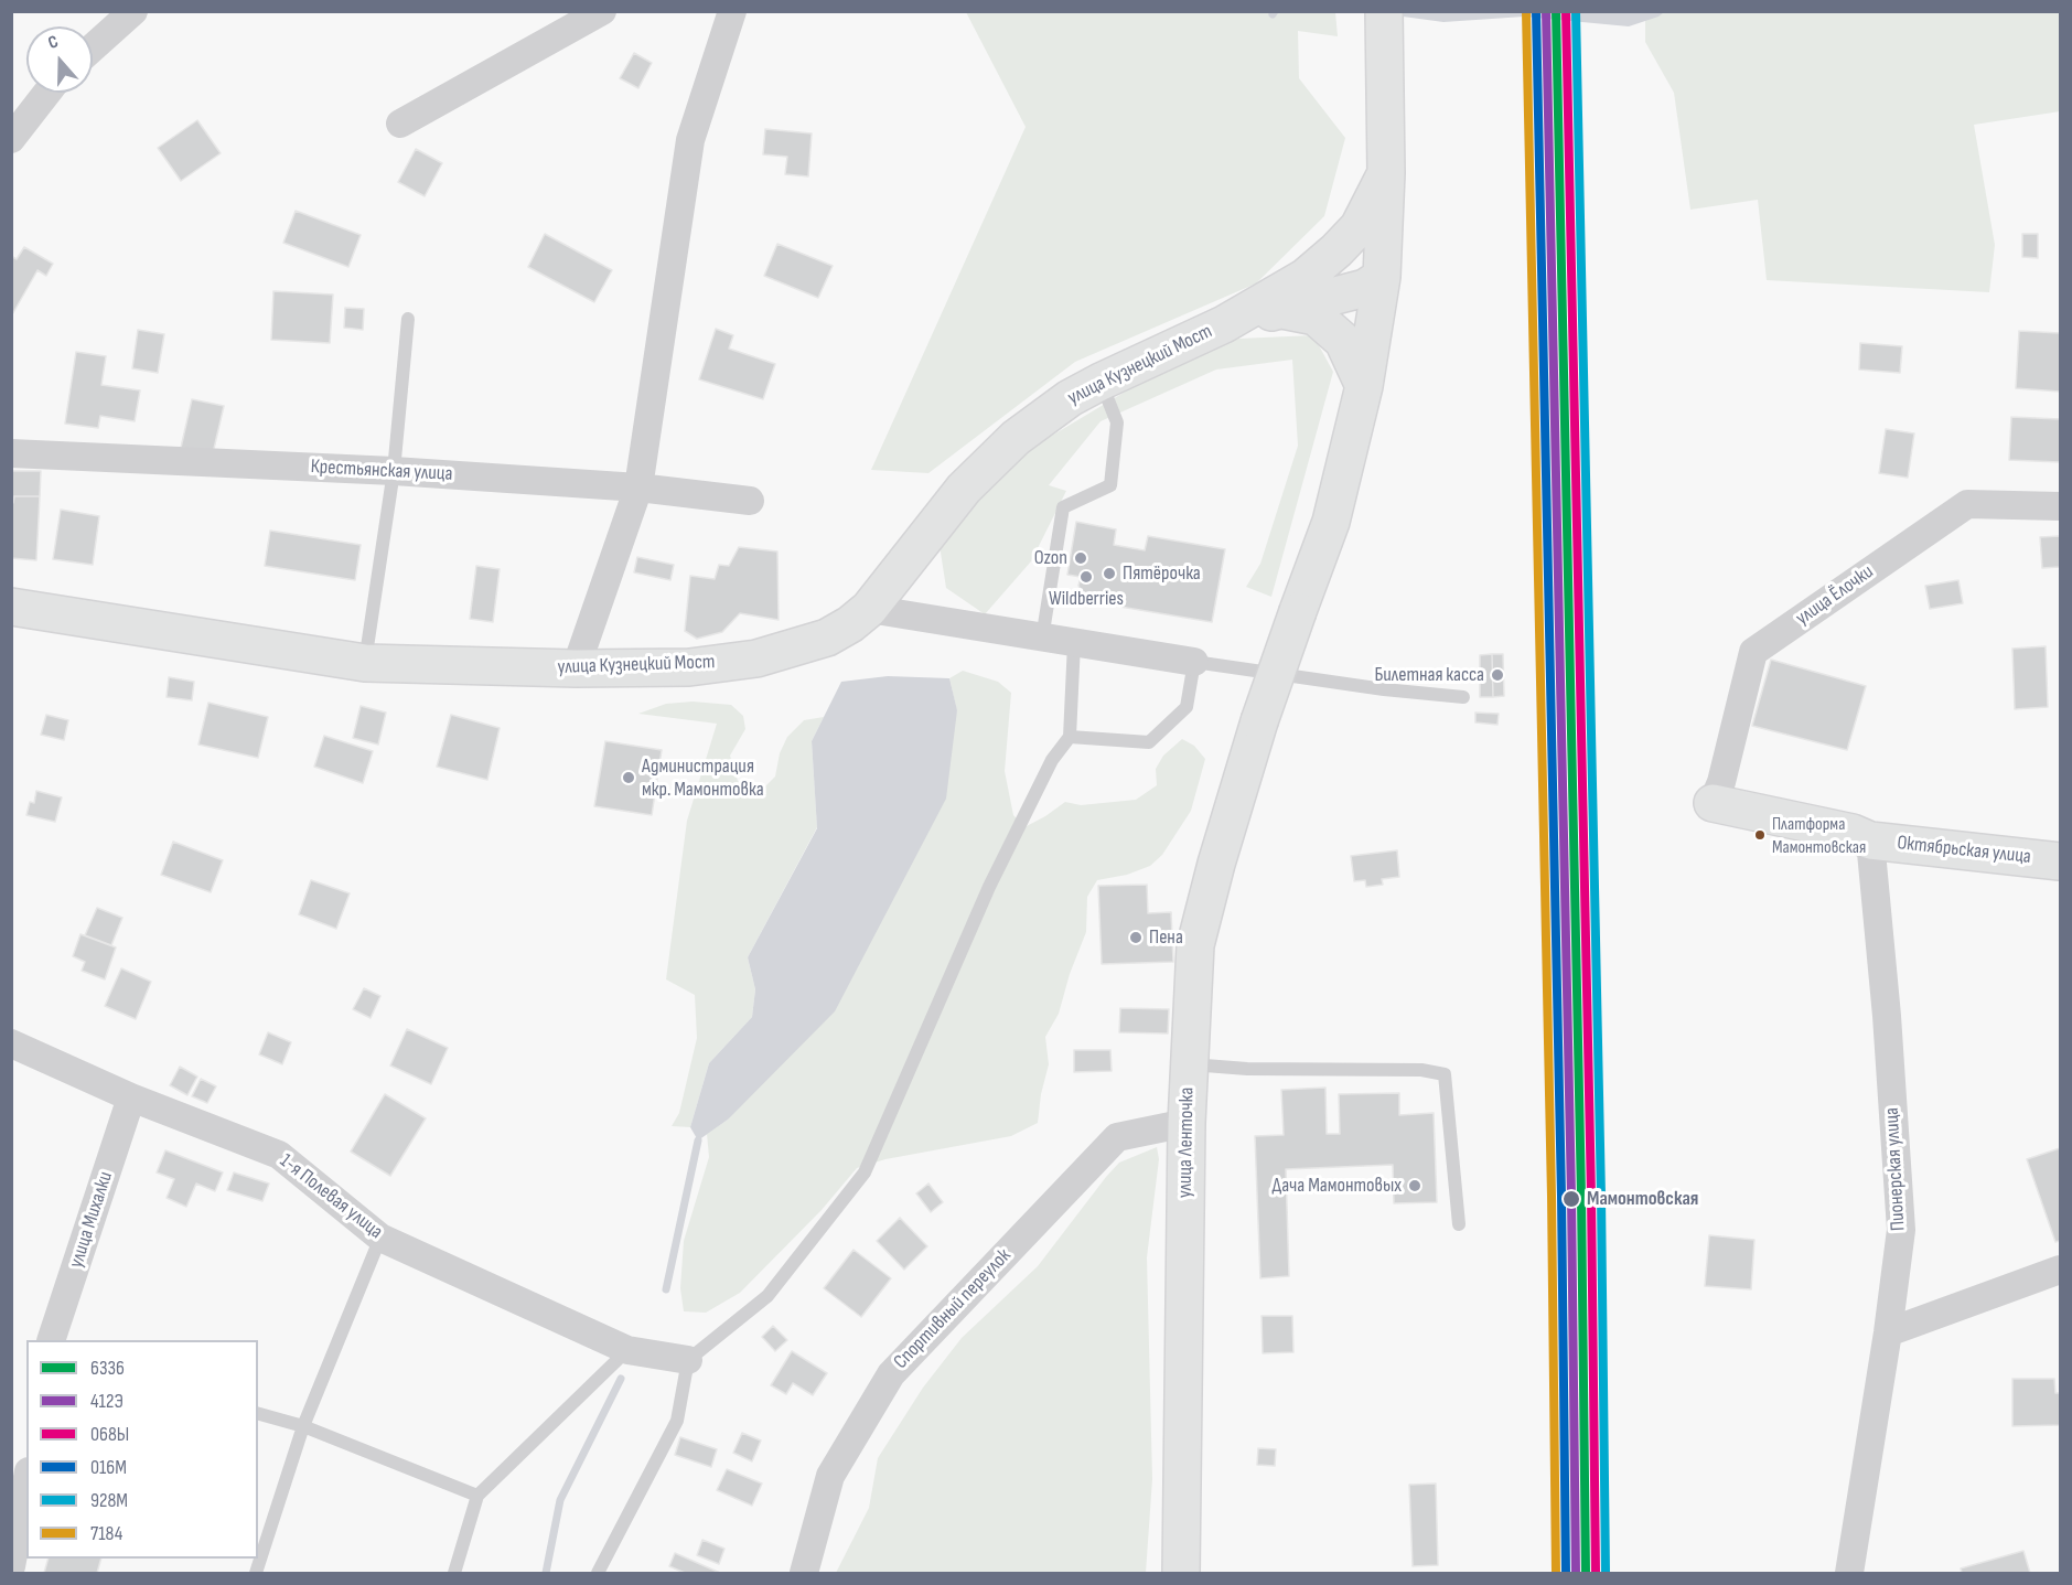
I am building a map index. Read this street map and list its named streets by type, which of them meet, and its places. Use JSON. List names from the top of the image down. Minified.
{"streets":{"street":["улица Кузнецкий Мост","Крестьянская улица","улица Ёлочки","Октябрьская улица","улица Ленточка","Пионерская улица","1-я Полевая улица","улица Михалки","Спортивный переулок"]},"crossings":[["улица Ёлочки","Октябрьская улица"],["Октябрьская улица","Пионерская улица"],["улица Ленточка","Спортивный переулок"],["1-я Полевая улица","улица Михалки"]],"places":["Ozon","Пятёрочка","Wildberries","Билетная касса","Администрация мкр. Мамонтовка","Платформа Мамонтовская","Пена","Дача Мамонтовых","Мамонтовская"],"lines":["transit line 6336","transit line 412Э","transit line 068Ы","transit line 016М","transit line 928М","transit line 7184"],"legend":["6336","412Э","068Ы","016М","928М","7184"],"north":"top"}
